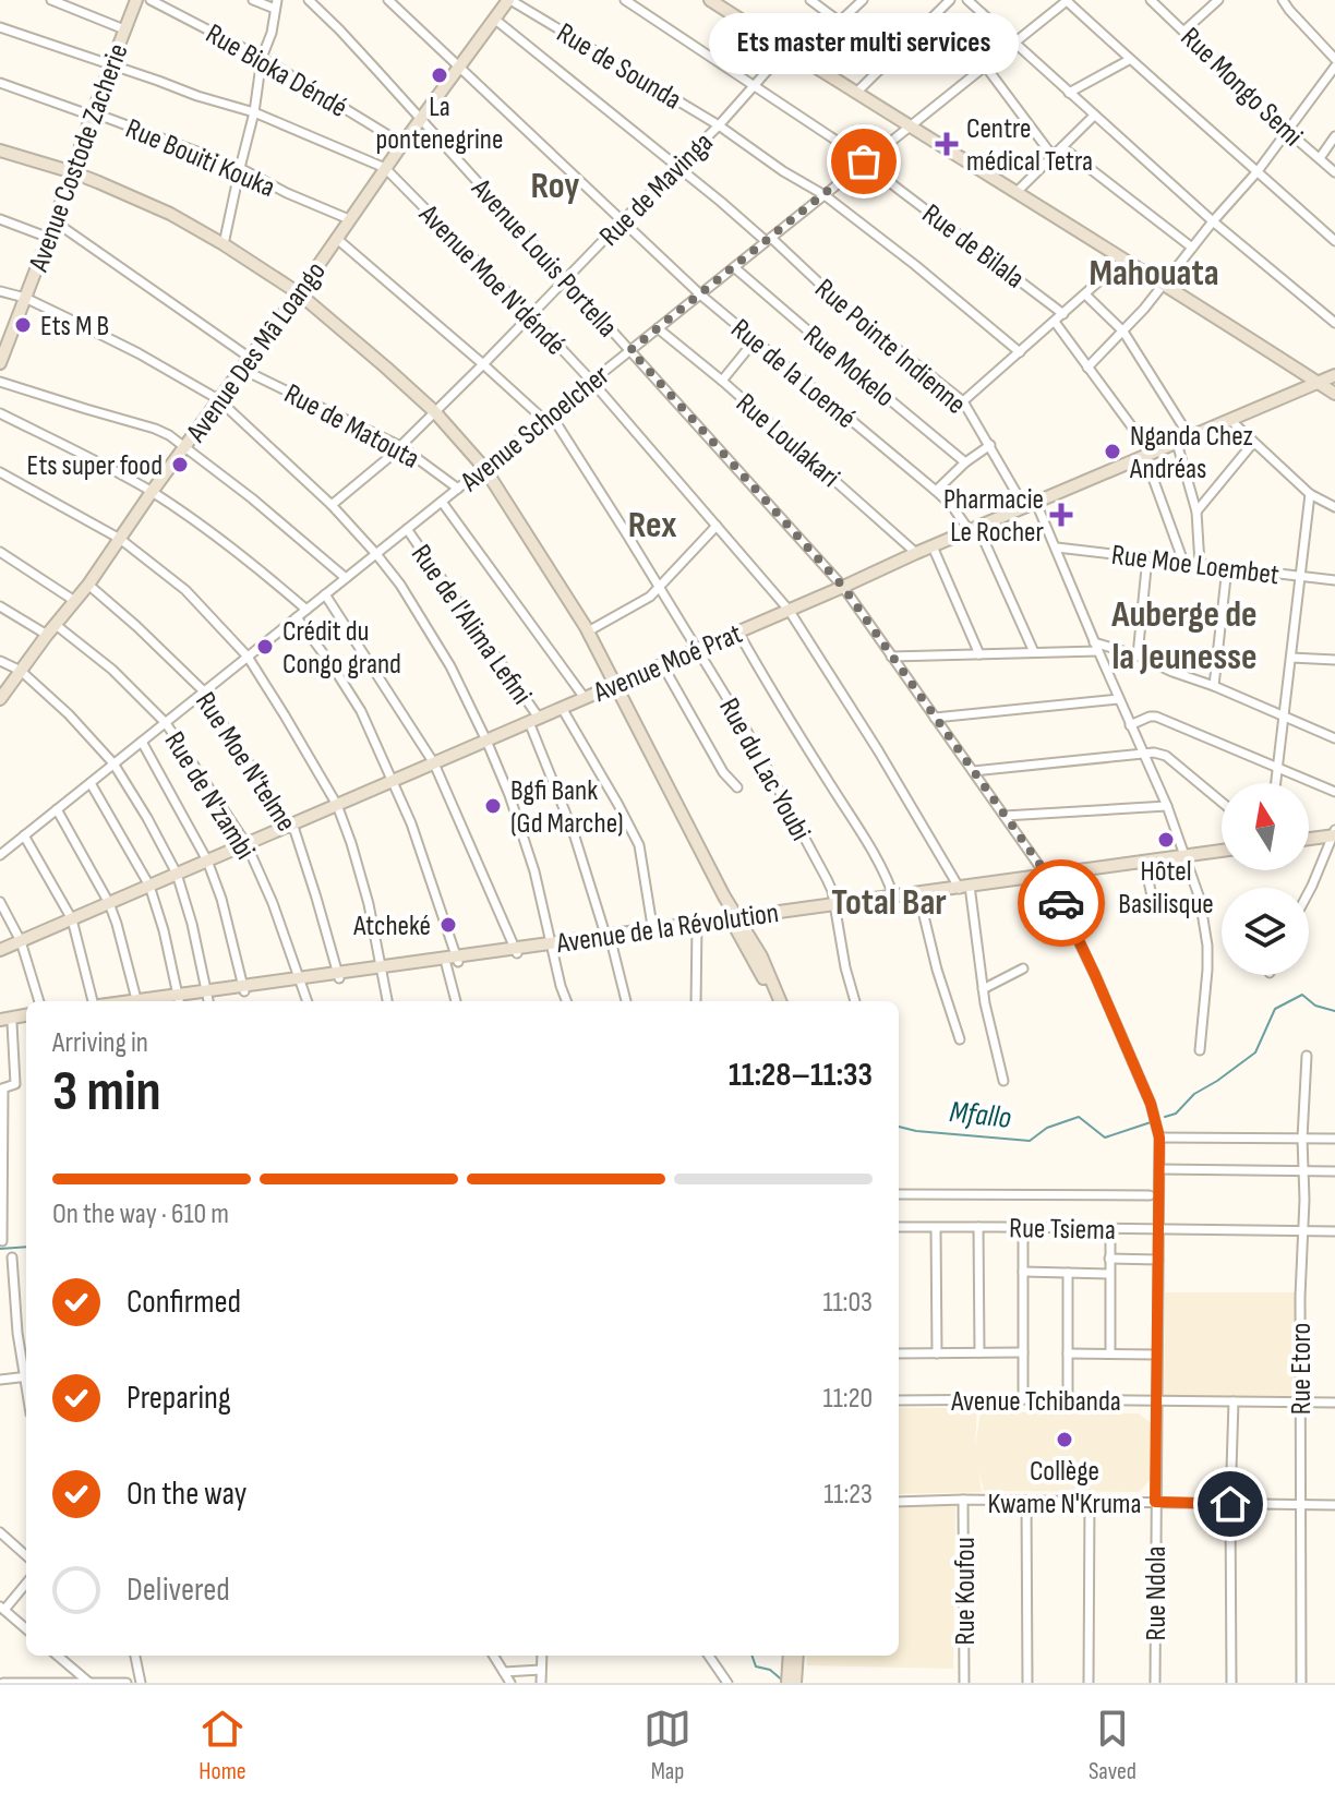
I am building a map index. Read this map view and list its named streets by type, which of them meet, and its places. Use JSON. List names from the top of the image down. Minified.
{"streets":{"street":["Rue de Sounda","Rue Bioka Déndé","Rue Mongo Semi","Avenue Costode Zacherie","Rue Bouiti Kouka","Rue de Mavinga","Rue de Bilala","Avenue Louis Portella","Avenue Moe N'déndé","Rue Pointe Indienne","Avenue Des Mâ Loango","Rue Mokelo","Rue de la Loemé","Rue de Matouta","Avenue Schoelcher","Rue Loulakari","Rue Moe Loembet","Rue de l'Alima Lefini","Avenue Moé Prat","Rue Moe N'telme","Rue du Lac Youbi","Rue de N'zambi","Avenue de la Révolution","Rue Tsiema","Rue Etoro","Avenue Tchibanda","Rue Koufou","Rue Ndola"]},"crossings":[["Rue de Sounda","Rue de Mavinga"],["Rue de Sounda","Avenue Des Mâ Loango"],["Rue de Sounda","Avenue Schoelcher"],["Rue Bioka Déndé","Avenue Des Mâ Loango"],["Avenue Costode Zacherie","Rue Bouiti Kouka"],["Avenue Costode Zacherie","Avenue Moe N'déndé"],["Rue Bouiti Kouka","Avenue Des Mâ Loango"],["Rue de Mavinga","Rue de Bilala"],["Rue de Mavinga","Avenue Louis Portella"],["Rue de Mavinga","Avenue Moe N'déndé"],["Rue de Mavinga","Rue Pointe Indienne"],["Rue de Mavinga","Rue de la Loemé"],["Rue de Mavinga","Rue de Matouta"],["Rue de Mavinga","Rue du Lac Youbi"],["Rue de Bilala","Avenue Schoelcher"],["Avenue Louis Portella","Avenue Des Mâ Loango"],["Avenue Louis Portella","Avenue Schoelcher"],["Avenue Louis Portella","Avenue Moé Prat"],["Avenue Louis Portella","Avenue de la Révolution"],["Avenue Louis Portella","Rue Ndola"],["Avenue Moe N'déndé","Avenue Des Mâ Loango"],["Avenue Moe N'déndé","Avenue Schoelcher"],["Avenue Moe N'déndé","Avenue Moé Prat"],["Avenue Moe N'déndé","Avenue de la Révolution"],["Rue Pointe Indienne","Avenue Des Mâ Loango"],["Rue Pointe Indienne","Avenue Schoelcher"],["Rue Pointe Indienne","Rue Moe Loembet"],["Rue Pointe Indienne","Avenue Moé Prat"],["Rue Pointe Indienne","Avenue de la Révolution"],["Avenue Des Mâ Loango","Rue de la Loemé"],["Avenue Des Mâ Loango","Rue de Matouta"],["Avenue Des Mâ Loango","Rue Moe N'telme"],["Avenue Des Mâ Loango","Rue du Lac Youbi"],["Avenue Des Mâ Loango","Rue de N'zambi"],["Rue Mokelo","Avenue Schoelcher"],["Rue de la Loemé","Avenue Schoelcher"],["Rue de la Loemé","Avenue Moé Prat"],["Rue de Matouta","Avenue Schoelcher"],["Avenue Schoelcher","Rue Loulakari"],["Avenue Schoelcher","Rue de l'Alima Lefini"],["Avenue Schoelcher","Rue Moe N'telme"],["Avenue Schoelcher","Rue du Lac Youbi"],["Avenue Schoelcher","Rue de N'zambi"],["Rue Loulakari","Avenue Moé Prat"],["Rue de l'Alima Lefini","Avenue Moé Prat"],["Rue de l'Alima Lefini","Avenue de la Révolution"],["Avenue Moé Prat","Rue Moe N'telme"],["Avenue Moé Prat","Rue du Lac Youbi"],["Avenue Moé Prat","Rue de N'zambi"],["Rue Moe N'telme","Avenue de la Révolution"],["Rue du Lac Youbi","Avenue de la Révolution"],["Rue de N'zambi","Avenue de la Révolution"],["Rue Tsiema","Rue Etoro"],["Rue Tsiema","Rue Ndola"],["Rue Etoro","Avenue Tchibanda"],["Avenue Tchibanda","Rue Ndola"]],"districts":["Roy","Mahouata","Rex","Auberge de la Jeunesse","Total Bar"],"water":["Mfallo"],"places":{"other":["La pontenegrine","Ets master multi services","Ets M B","Nganda Chez Andréas","Ets super food","Crédit du Congo grand","Bgfi Bank (Gd Marche)","Hôtel Basilisque","Atcheké","Collège Kwame N'Kruma"],"health":["Centre médical Tetra","Pharmacie Le Rocher"]},"north":"top","page":{"bubble":"Ets master multi services","heading":["3 min","Arriving in","11:28–11:33"],"bar":"On the way · 610 m","list":[["Confirmed","11:03"],["Preparing","11:20"],["On the way","11:23"],"Delivered"],"tabs":["Home","Map","Saved"]}}
